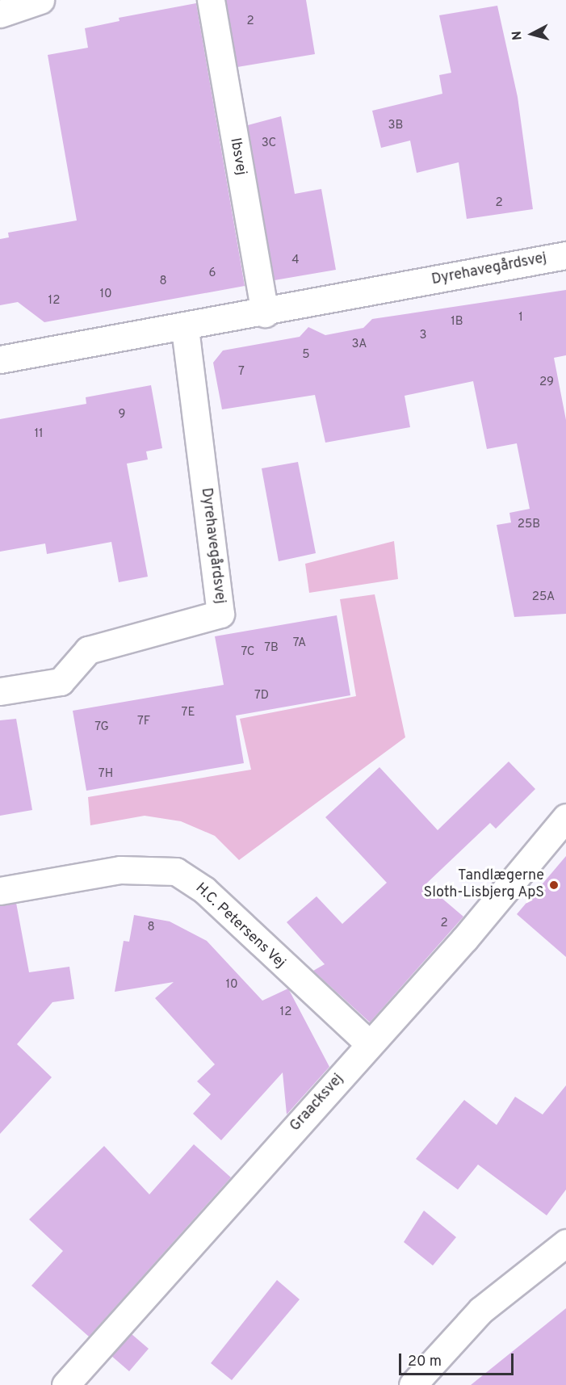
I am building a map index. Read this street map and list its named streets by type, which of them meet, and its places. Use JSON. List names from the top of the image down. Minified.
{"streets":{"street":["Ibsvej","Dyrehavegårdsvej","H.C. Petersens Vej","Graacksvej"]},"crossings":[["Ibsvej","Dyrehavegårdsvej"],["H.C. Petersens Vej","Graacksvej"]],"places":["Tandlægerne Sloth-Lisbjerg ApS"],"house_numbers":["2","3B","3C","2","4","6","8","10","12","1","1B","3","3A","5","7","29","9","11","25B","25A","7A","7B","7C","7D","7E","7F","7G","7H","2","8","10","12"],"scale_bar":"20 m","north":"left"}
